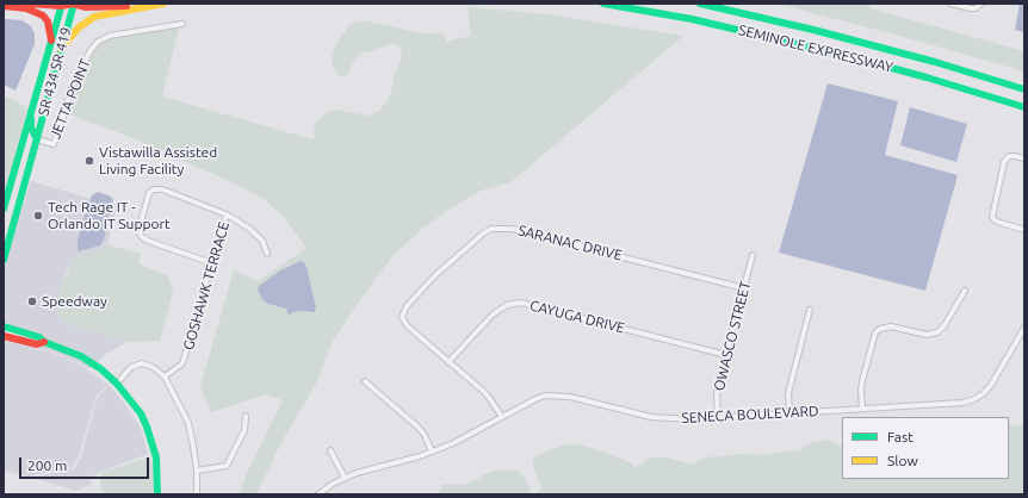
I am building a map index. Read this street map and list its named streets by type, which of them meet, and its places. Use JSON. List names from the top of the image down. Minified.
{"streets":{"main road":["SEMINOLE EXPRESSWAY","SR 434 SR 419"],"street":["JETTA POINT","SARANAC DRIVE","GOSHAWK TERRACE","CAYUGA DRIVE","OWASCO STREET","SENECA BOULEVARD"]},"crossings":[["SR 434 SR 419","JETTA POINT"],["SARANAC DRIVE","CAYUGA DRIVE"],["SARANAC DRIVE","OWASCO STREET"],["SARANAC DRIVE","SENECA BOULEVARD"],["CAYUGA DRIVE","OWASCO STREET"],["OWASCO STREET","SENECA BOULEVARD"]],"places":["Vistawilla Assisted Living Facility","Tech Rage IT - Orlando IT Support","Speedway"],"legend":["Fast","Slow"],"scale_bar":"200 m"}
